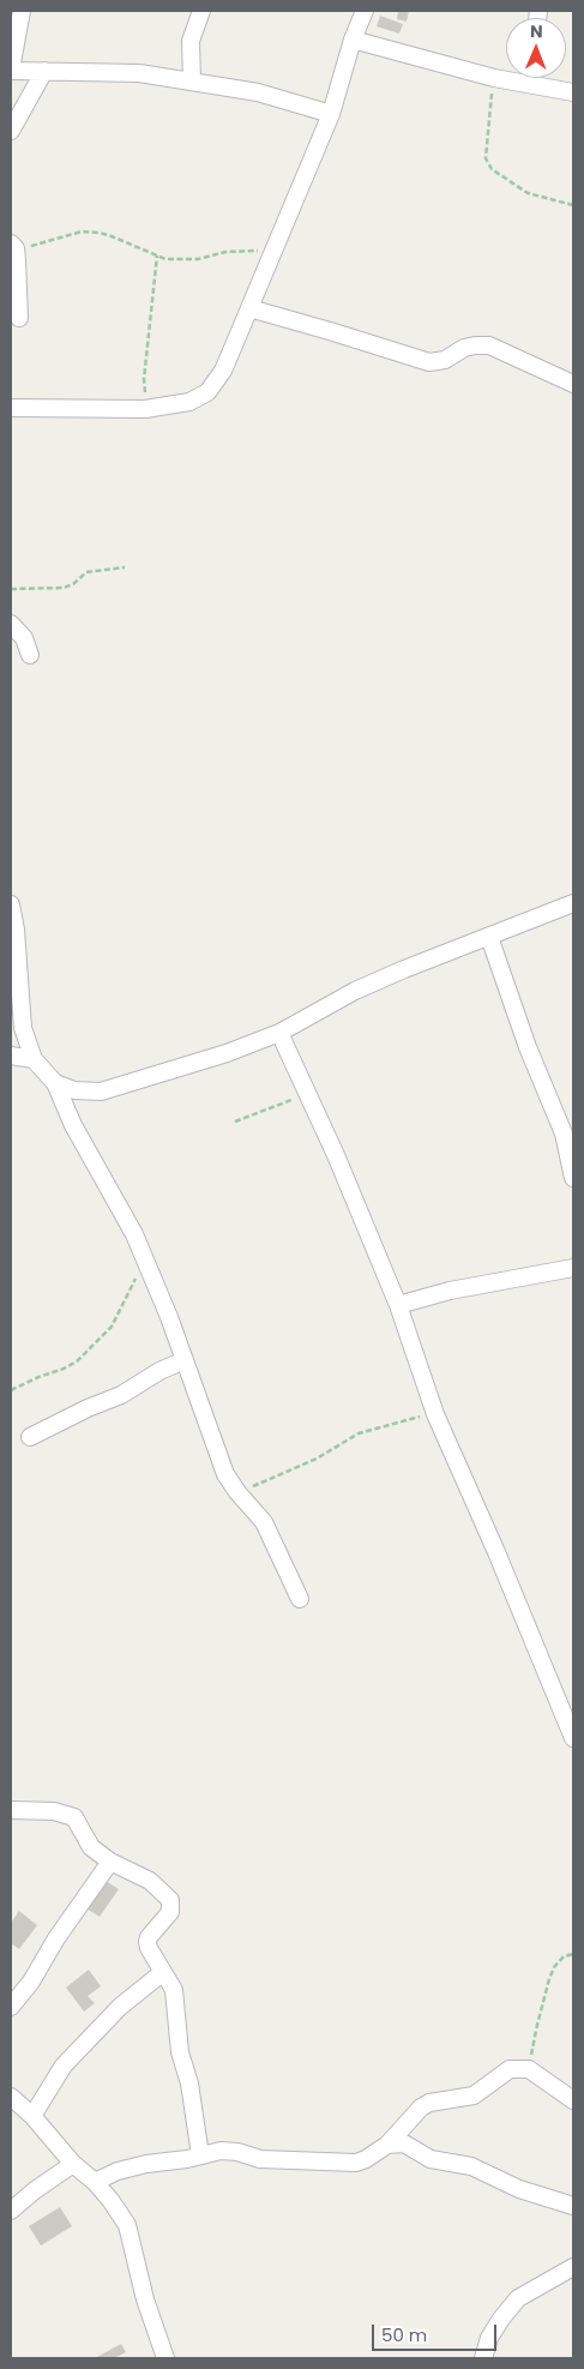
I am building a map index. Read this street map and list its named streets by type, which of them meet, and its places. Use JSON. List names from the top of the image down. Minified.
{"scale_bar":"50 m","north":"top"}
